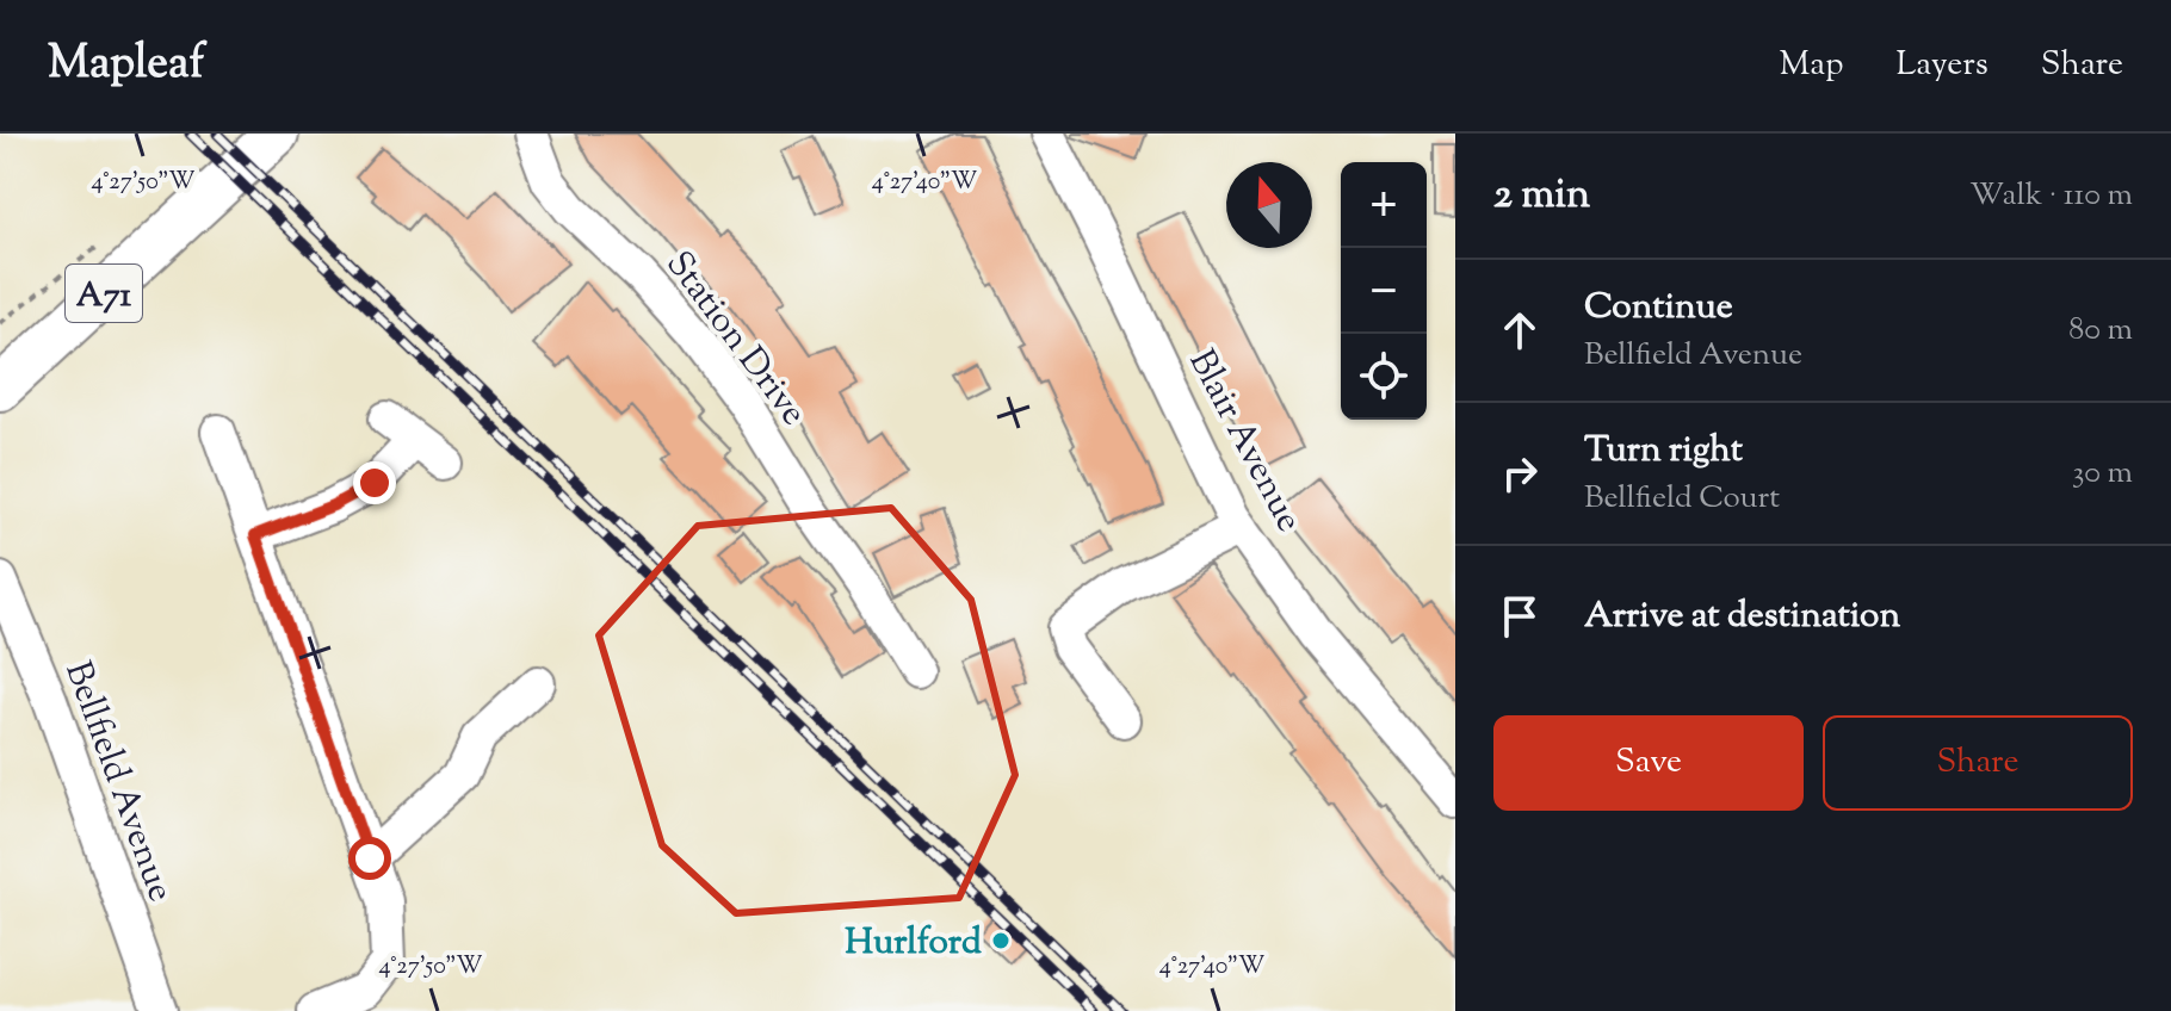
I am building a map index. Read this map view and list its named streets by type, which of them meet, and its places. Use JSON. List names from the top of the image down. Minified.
{"streets":{"main road":["A71"],"street":["Station Drive","Blair Avenue","Bellfield Avenue"]},"places":["Hurlford"],"north":"top","page":{"header":"Mapleaf","nav":["Map","Layers","Share"],"heading":["2 min","Walk · 110 m"],"map_buttons":["+","−"],"list":[["Continue","Bellfield Avenue","80 m"],["Turn right","Bellfield Court","30 m"],"Arrive at destination"],"buttons":["Save","Share"]},"coordinates":["4°27'50\"W","4°27'40\"W"]}
